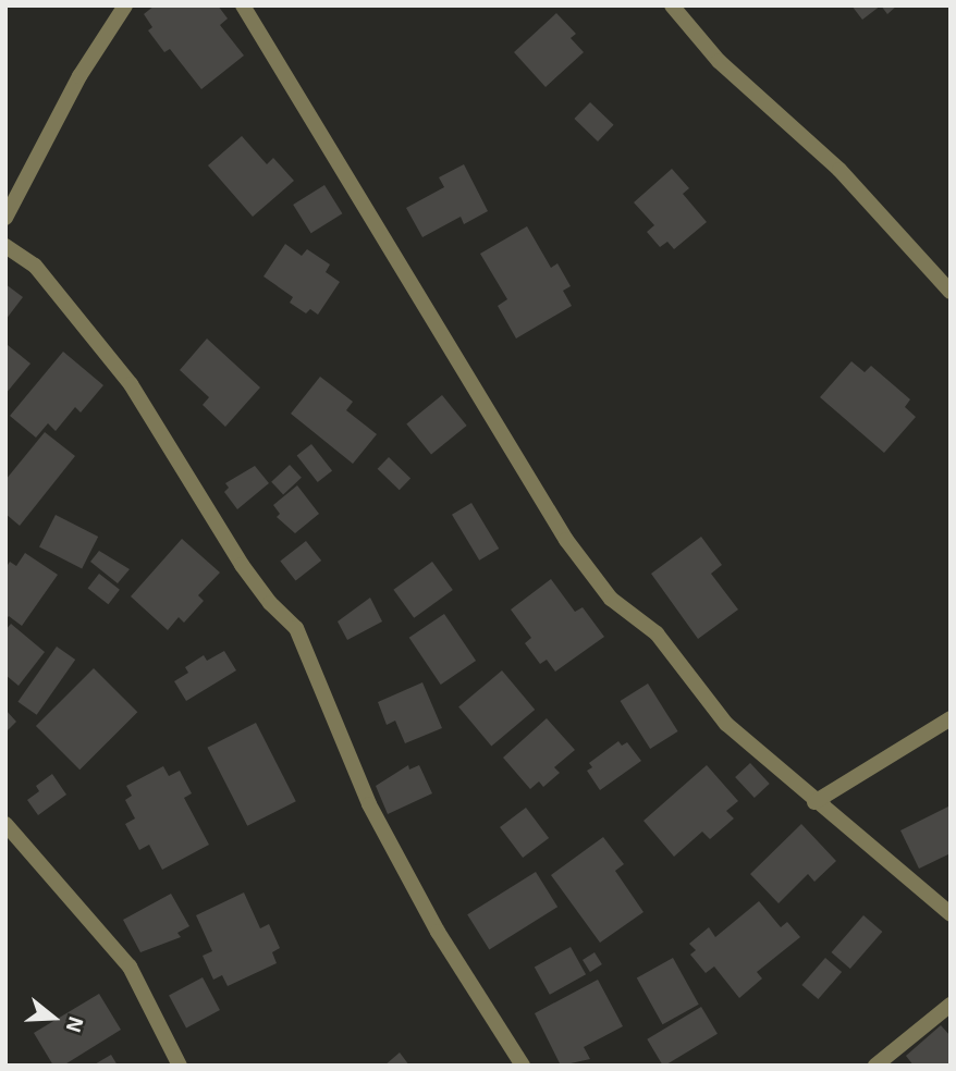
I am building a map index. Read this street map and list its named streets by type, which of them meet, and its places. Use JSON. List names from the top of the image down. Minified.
{"north":"right"}
